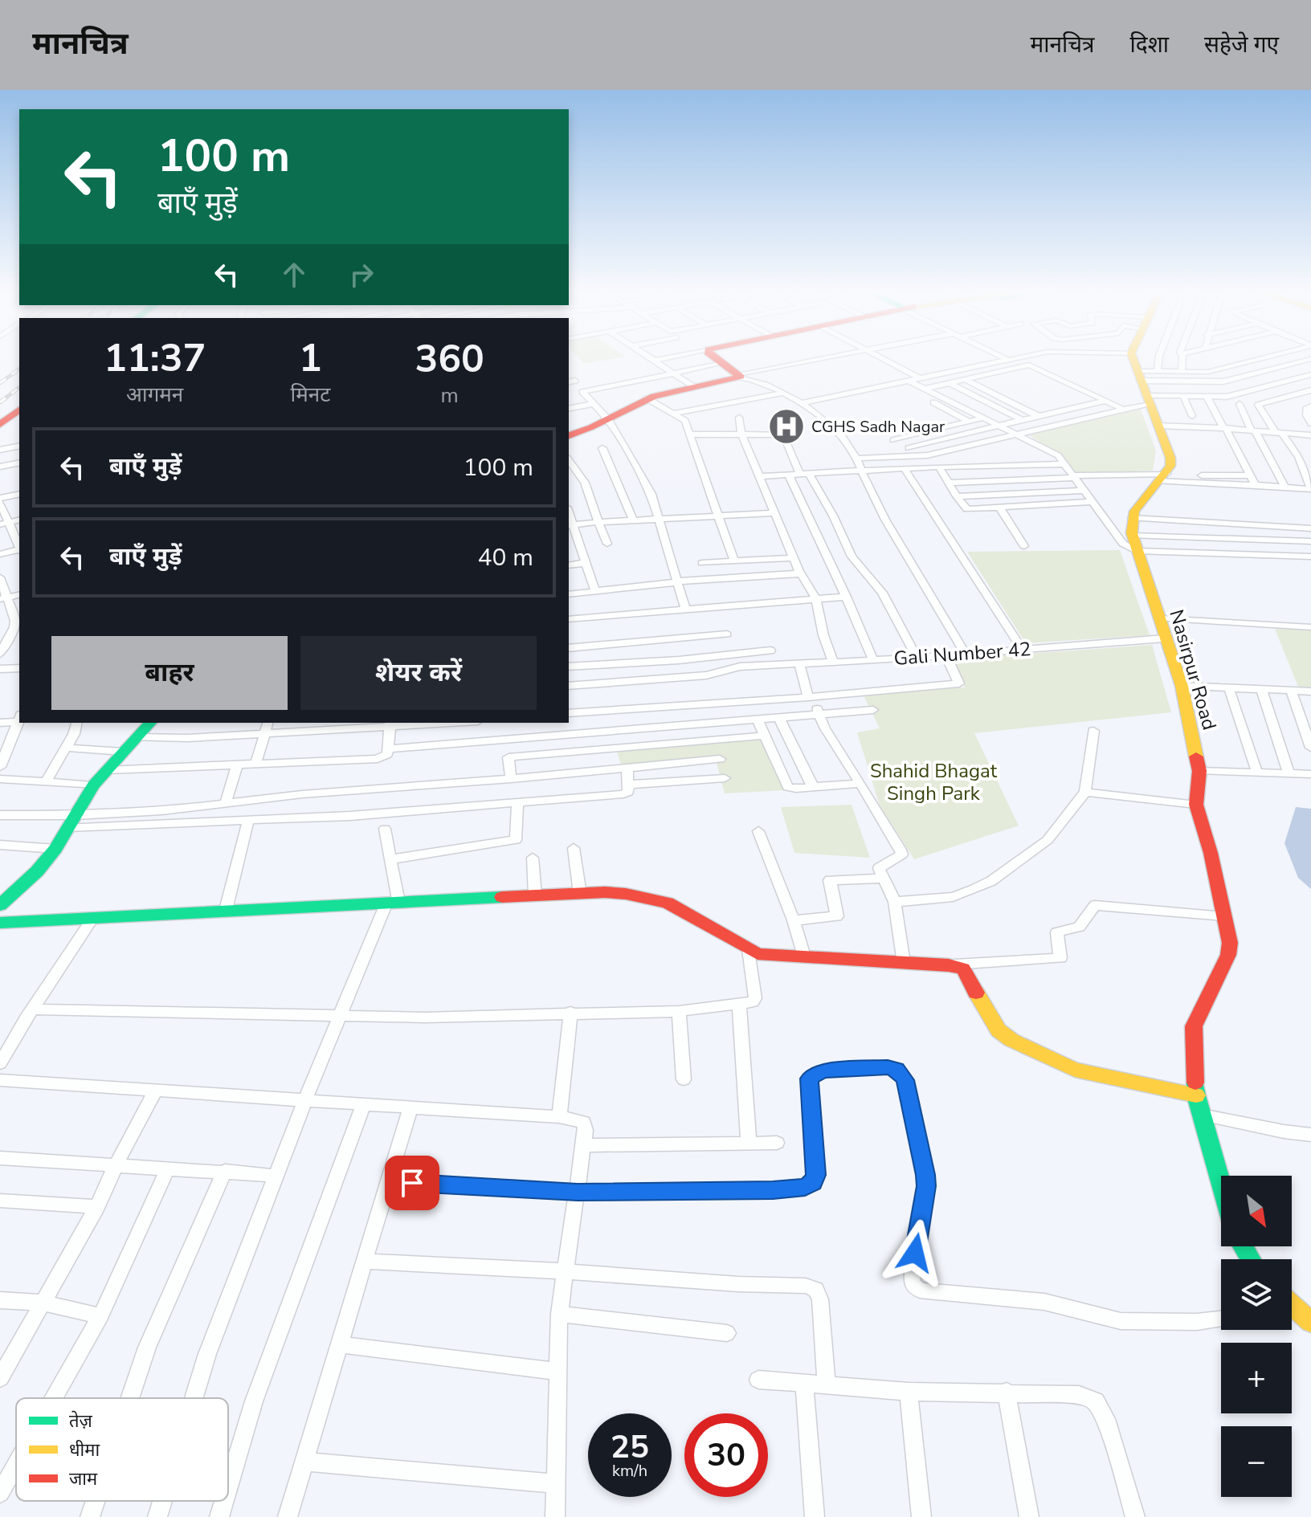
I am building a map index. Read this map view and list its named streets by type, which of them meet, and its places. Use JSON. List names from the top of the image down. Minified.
{"streets":{"street":["Gali Number 42","Nasirpur Road"]},"crossings":[["Gali Number 42","Nasirpur Road"]],"parks":["Shahid Bhagat Singh Park"],"places":{"hospital":["CGHS Sadh Nagar"]},"legend":["तेज़","धीमा","जाम"],"north":"bottom right","page":{"header":"मानचित्र","nav":["मानचित्र","दिशा","सहेजे गए"],"turn":["100 m","बाएँ मुड़ें"],"eta":["11:37","आगमन","1","मिनट","360","m"],"list":[{"name":"बाएँ मुड़ें","value":"100 m"},{"name":"बाएँ मुड़ें","value":"40 m"}],"buttons":["बाहर","शेयर करें"],"map_buttons":["+","−"],"speed":"25 km/h","limit":"30"}}
